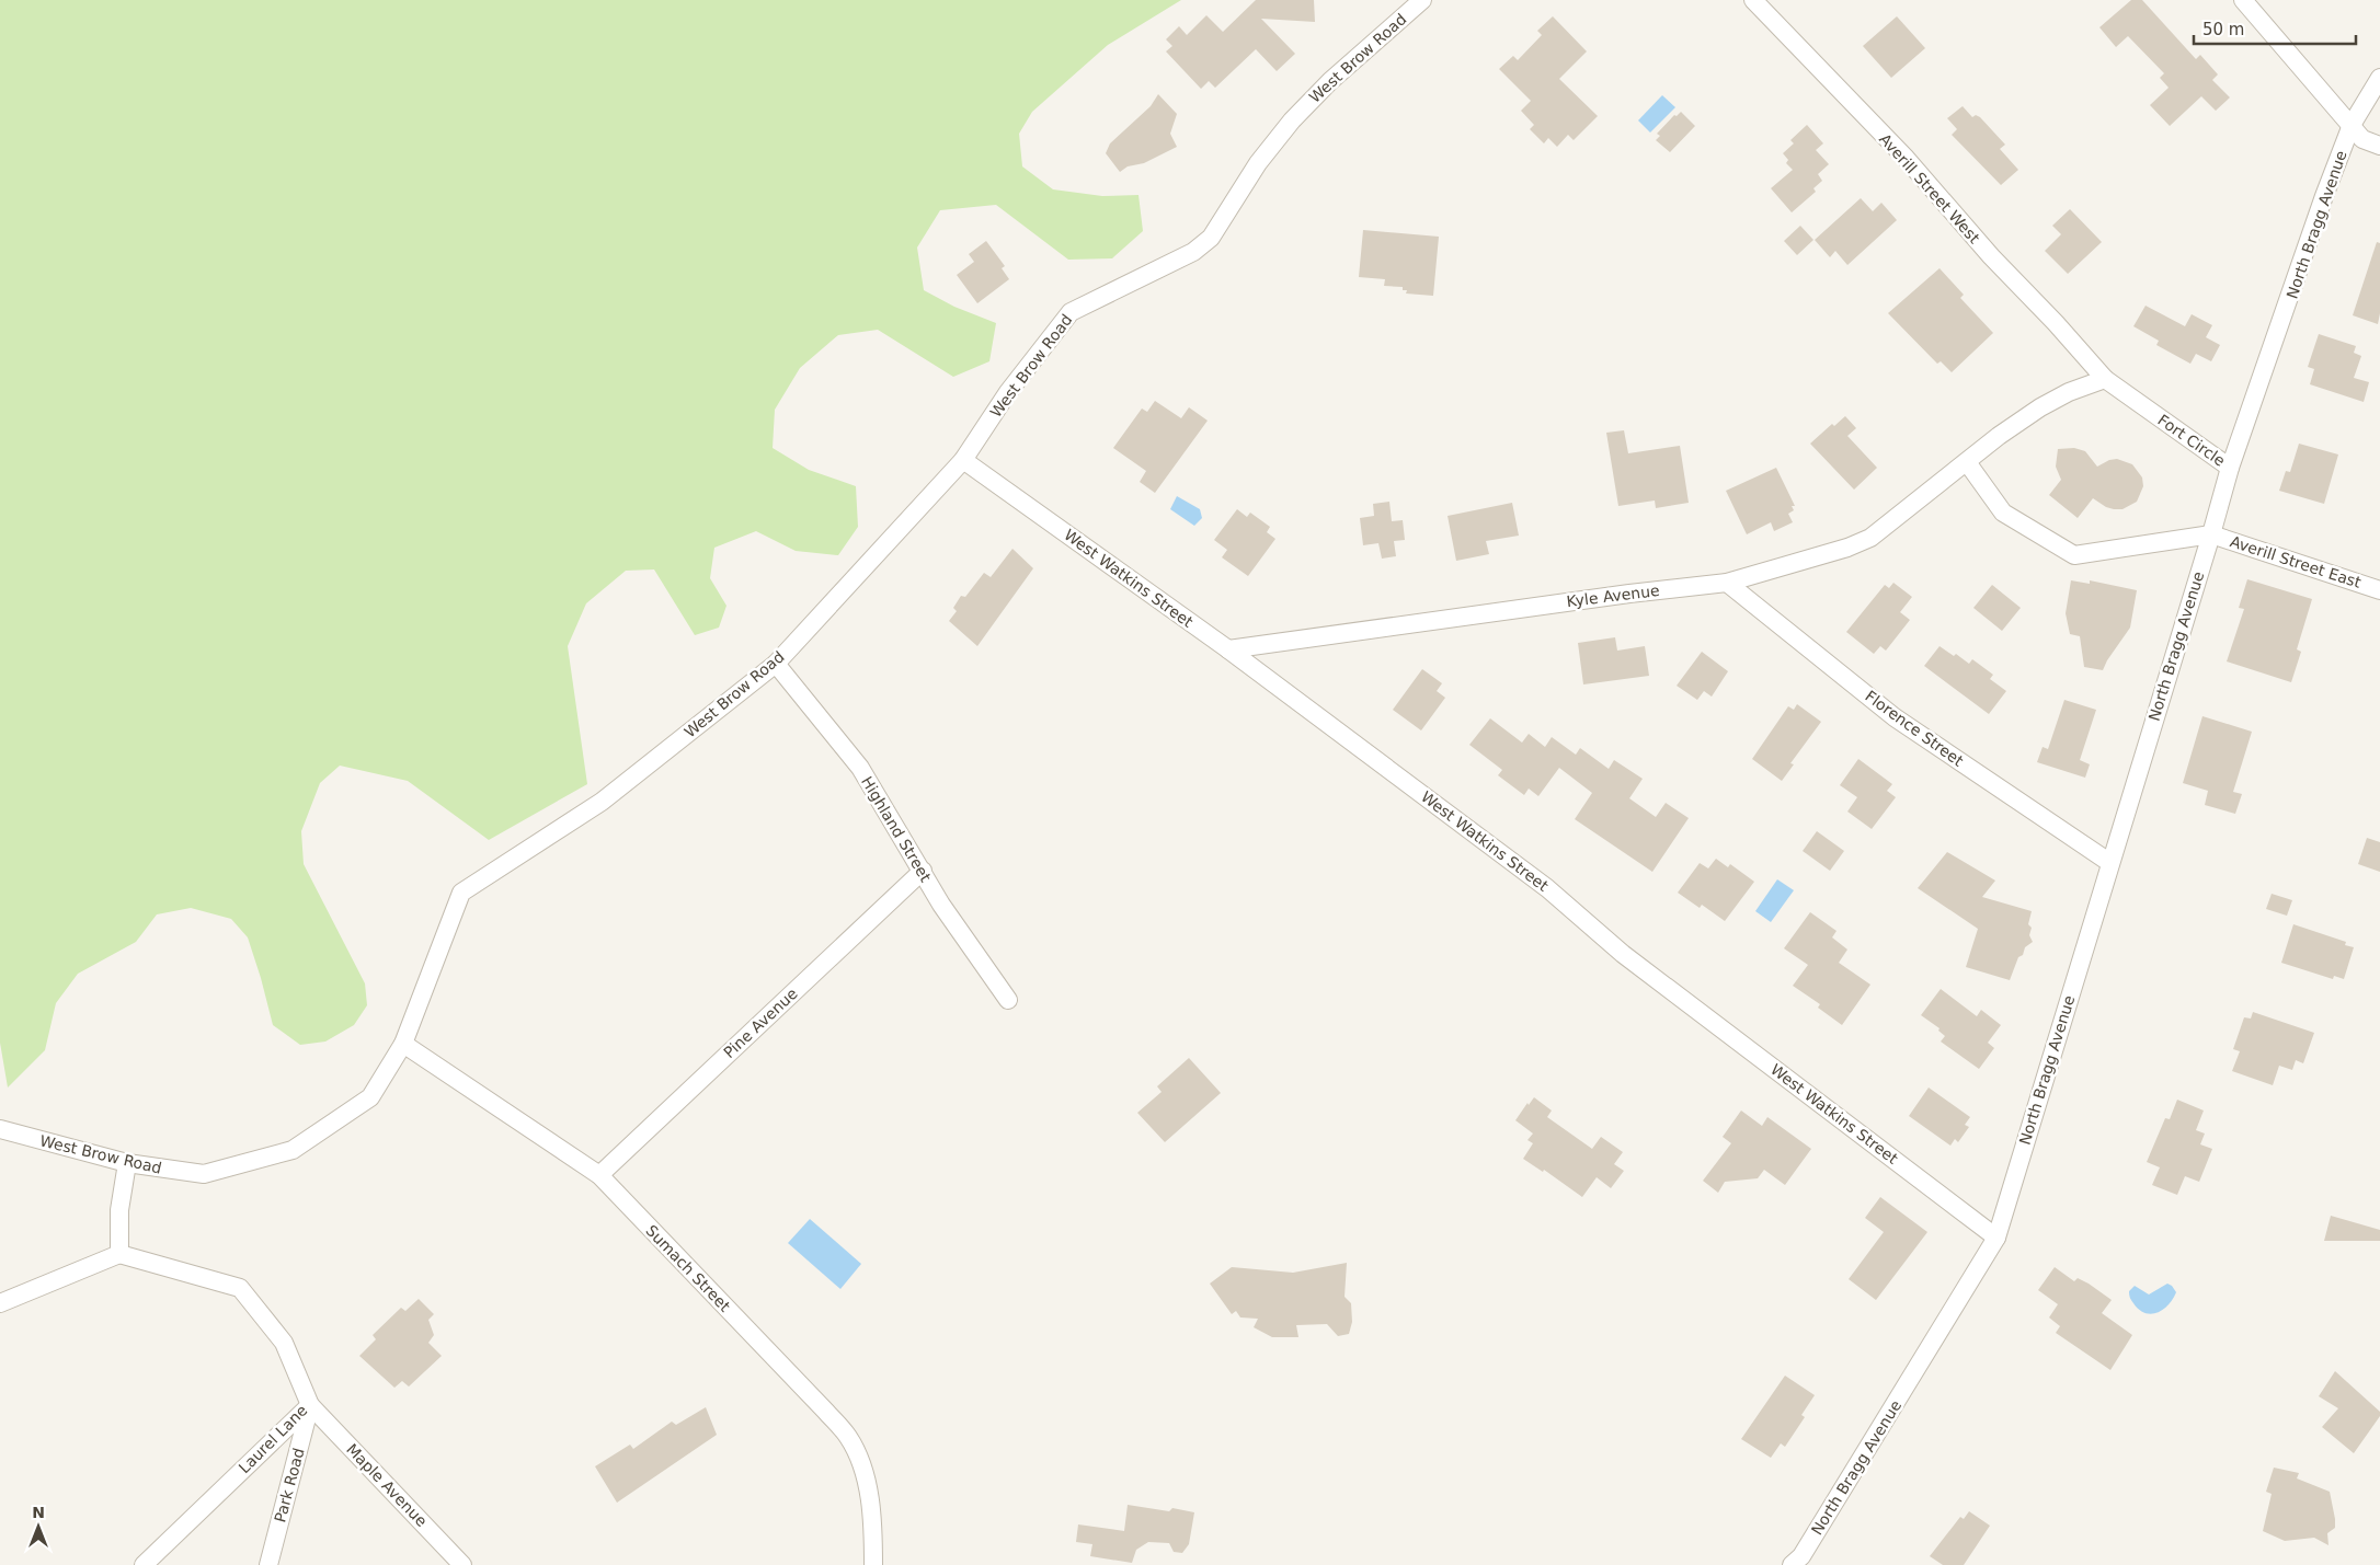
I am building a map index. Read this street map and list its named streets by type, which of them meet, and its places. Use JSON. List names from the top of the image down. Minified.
{"streets":{"street":["West Brow Road","Averill Street West","North Bragg Avenue","Fort Circle","Averill Street East","West Watkins Street","Kyle Avenue","Florence Street","Highland Street","Pine Avenue","Sumach Street","Laurel Lane","Park Road","Maple Avenue"]},"crossings":[["West Brow Road","West Watkins Street"],["West Brow Road","Highland Street"],["West Brow Road","Sumach Street"],["Averill Street West","Fort Circle"],["North Bragg Avenue","Fort Circle"],["North Bragg Avenue","Averill Street East"],["North Bragg Avenue","West Watkins Street"],["North Bragg Avenue","Florence Street"],["Fort Circle","Averill Street East"],["West Watkins Street","Kyle Avenue"],["Kyle Avenue","Florence Street"],["Highland Street","Pine Avenue"],["Pine Avenue","Sumach Street"],["Laurel Lane","Park Road"],["Laurel Lane","Maple Avenue"],["Park Road","Maple Avenue"]],"scale_bar":"50 m","north":"top"}
